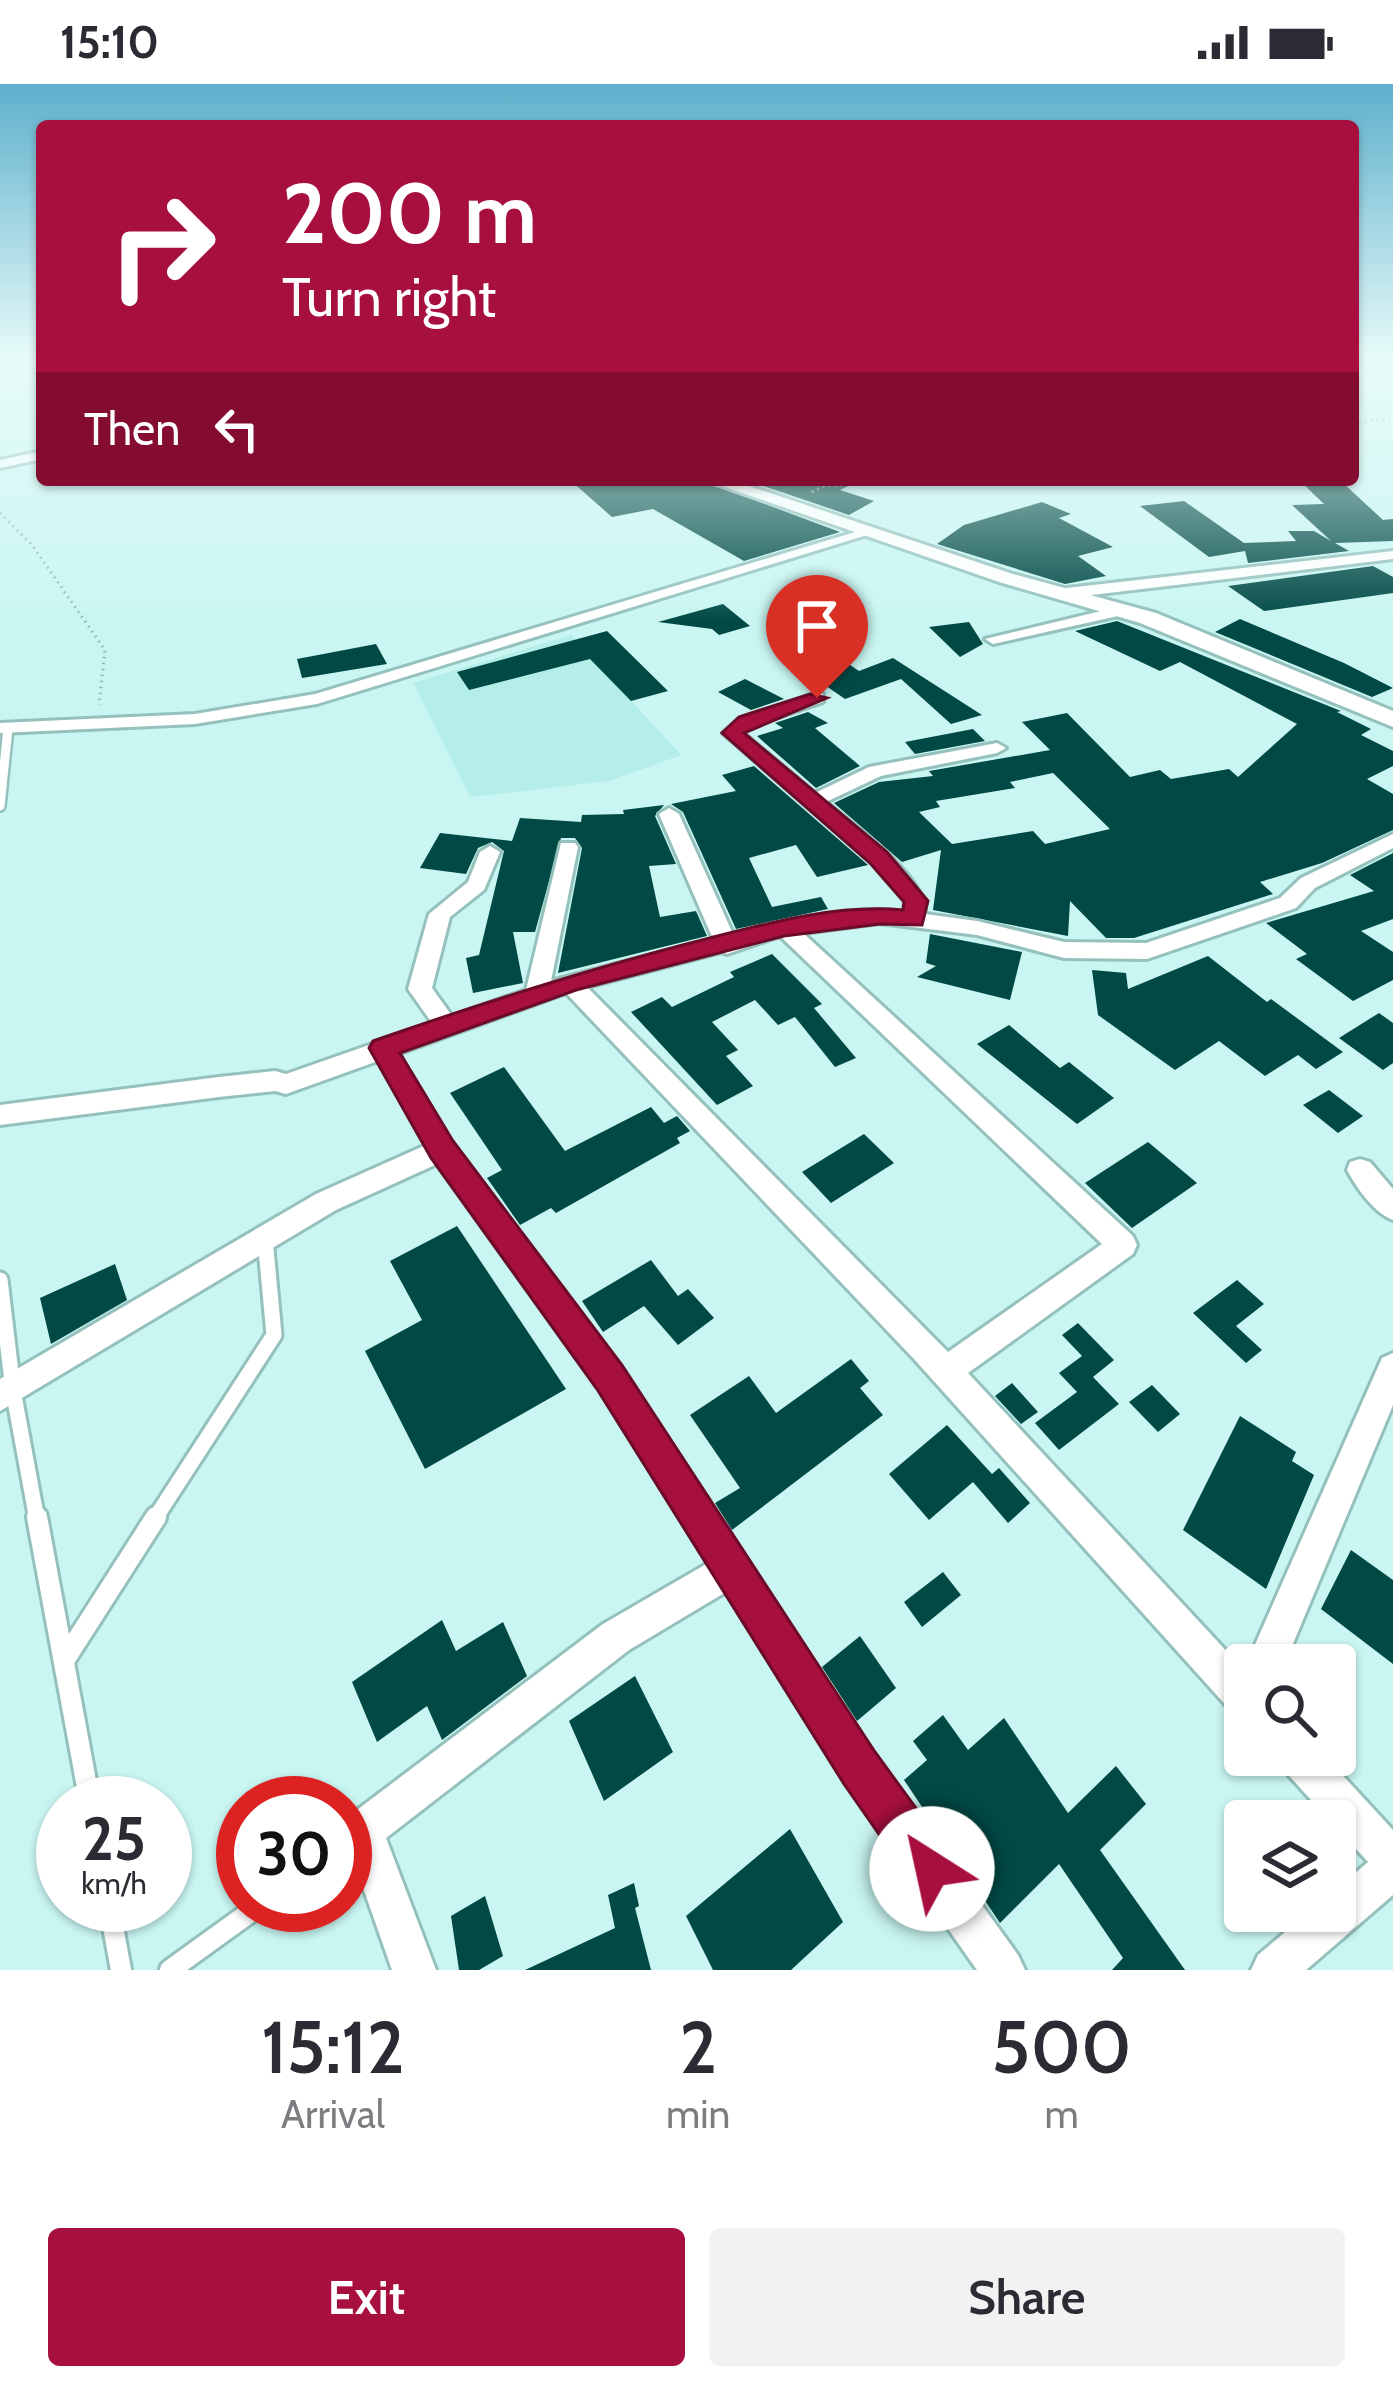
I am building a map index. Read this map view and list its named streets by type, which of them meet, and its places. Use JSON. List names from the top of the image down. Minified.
{"page":{"status":"15:10","turn":["200 m","Turn right"],"then":"Then","speed":"25 km/h","limit":"30","eta":["15:12","Arrival","2","min","500","m"],"buttons":["Exit","Share"]}}
